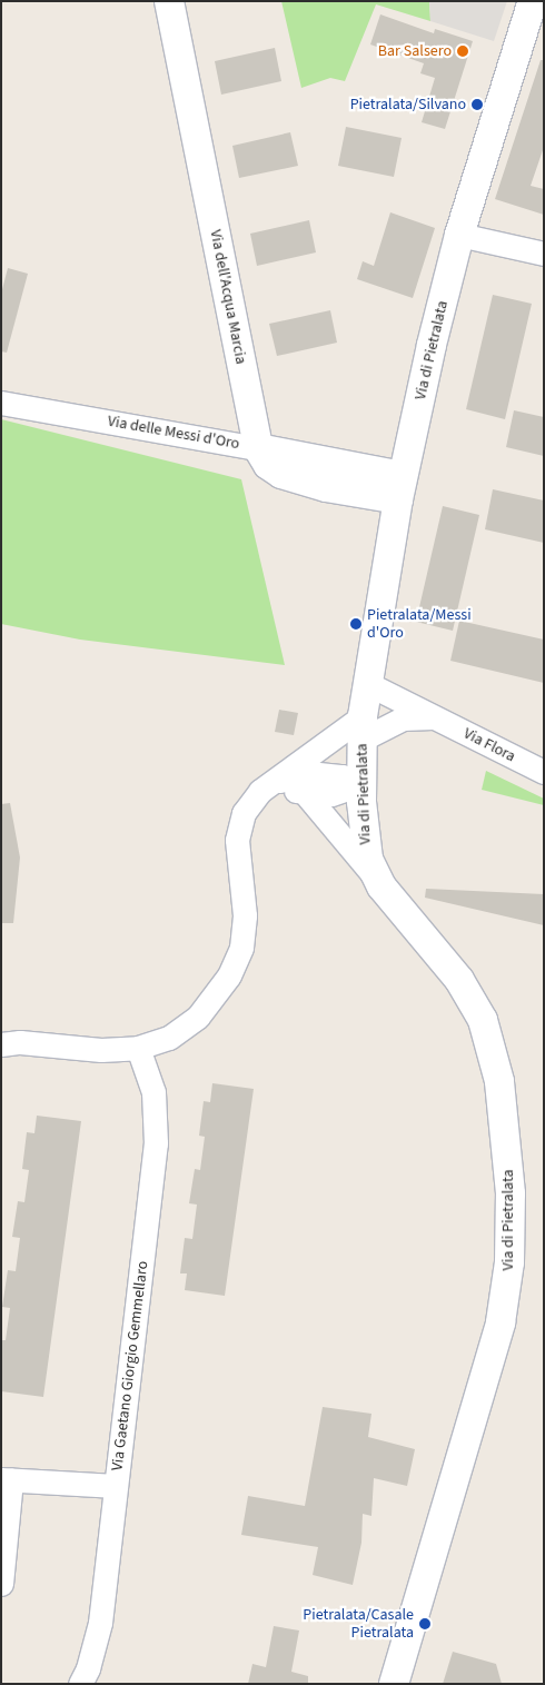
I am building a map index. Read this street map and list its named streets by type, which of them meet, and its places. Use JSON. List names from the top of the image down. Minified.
{"streets":{"street":["Via dell'Acqua Marcia","Via di Pietralata","Via delle Messi d'Oro","Via Flora","Via Gaetano Giorgio Gemmellaro"]},"crossings":[["Via dell'Acqua Marcia","Via delle Messi d'Oro"],["Via di Pietralata","Via Flora"],["Via Flora","Via Gaetano Giorgio Gemmellaro"]],"places":["Bar Salsero","Pietralata/Silvano","Pietralata/Messi d'Oro","Pietralata/Casale Pietralata"]}
